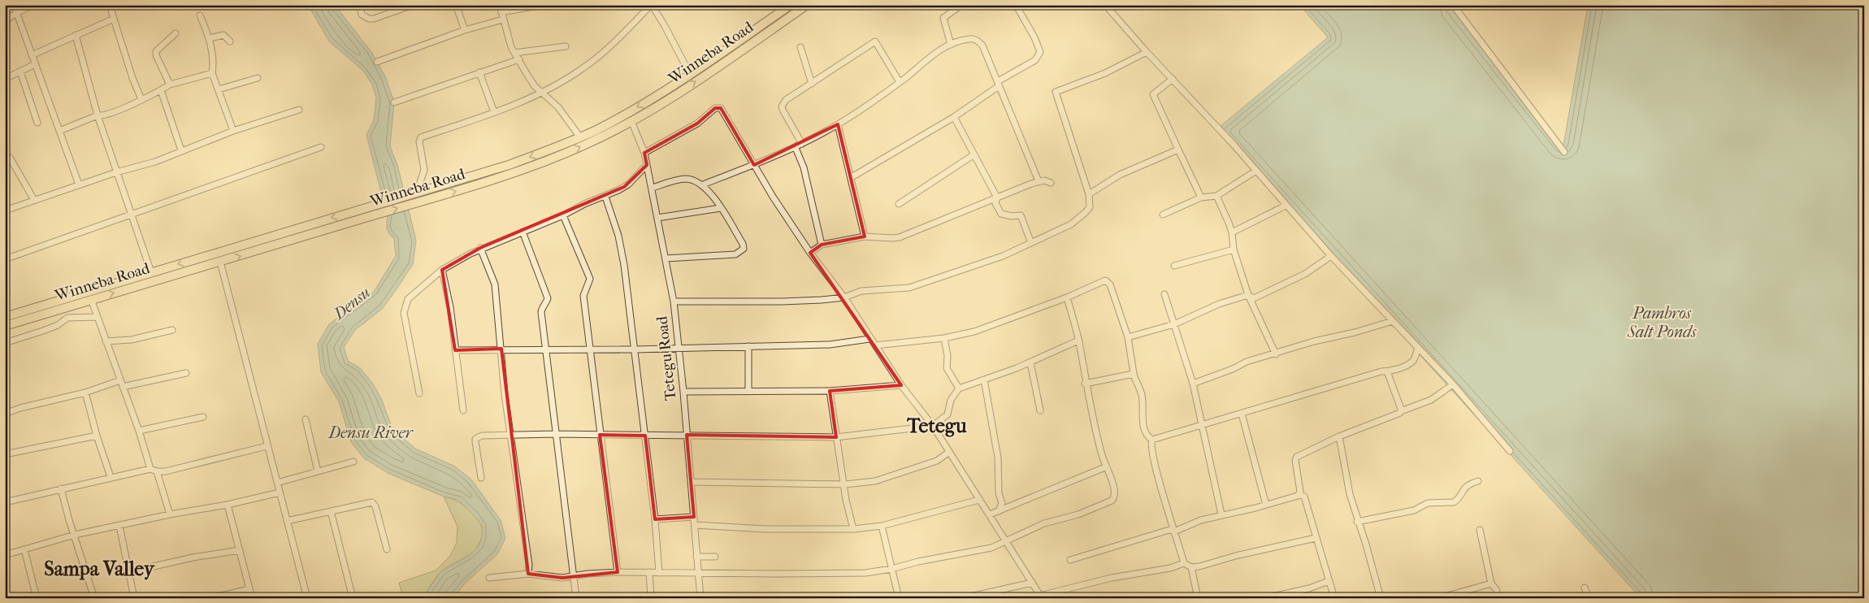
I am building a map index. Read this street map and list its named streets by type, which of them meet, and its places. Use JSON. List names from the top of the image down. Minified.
{"streets":{"highway":["Winneba Road"],"street":["Tetegu Road"]},"crossings":[["Winneba Road","Tetegu Road"]],"districts":["Tetegu","Sampa Valley"],"water":["Densu","Pambros Salt Ponds","Densu River"]}
